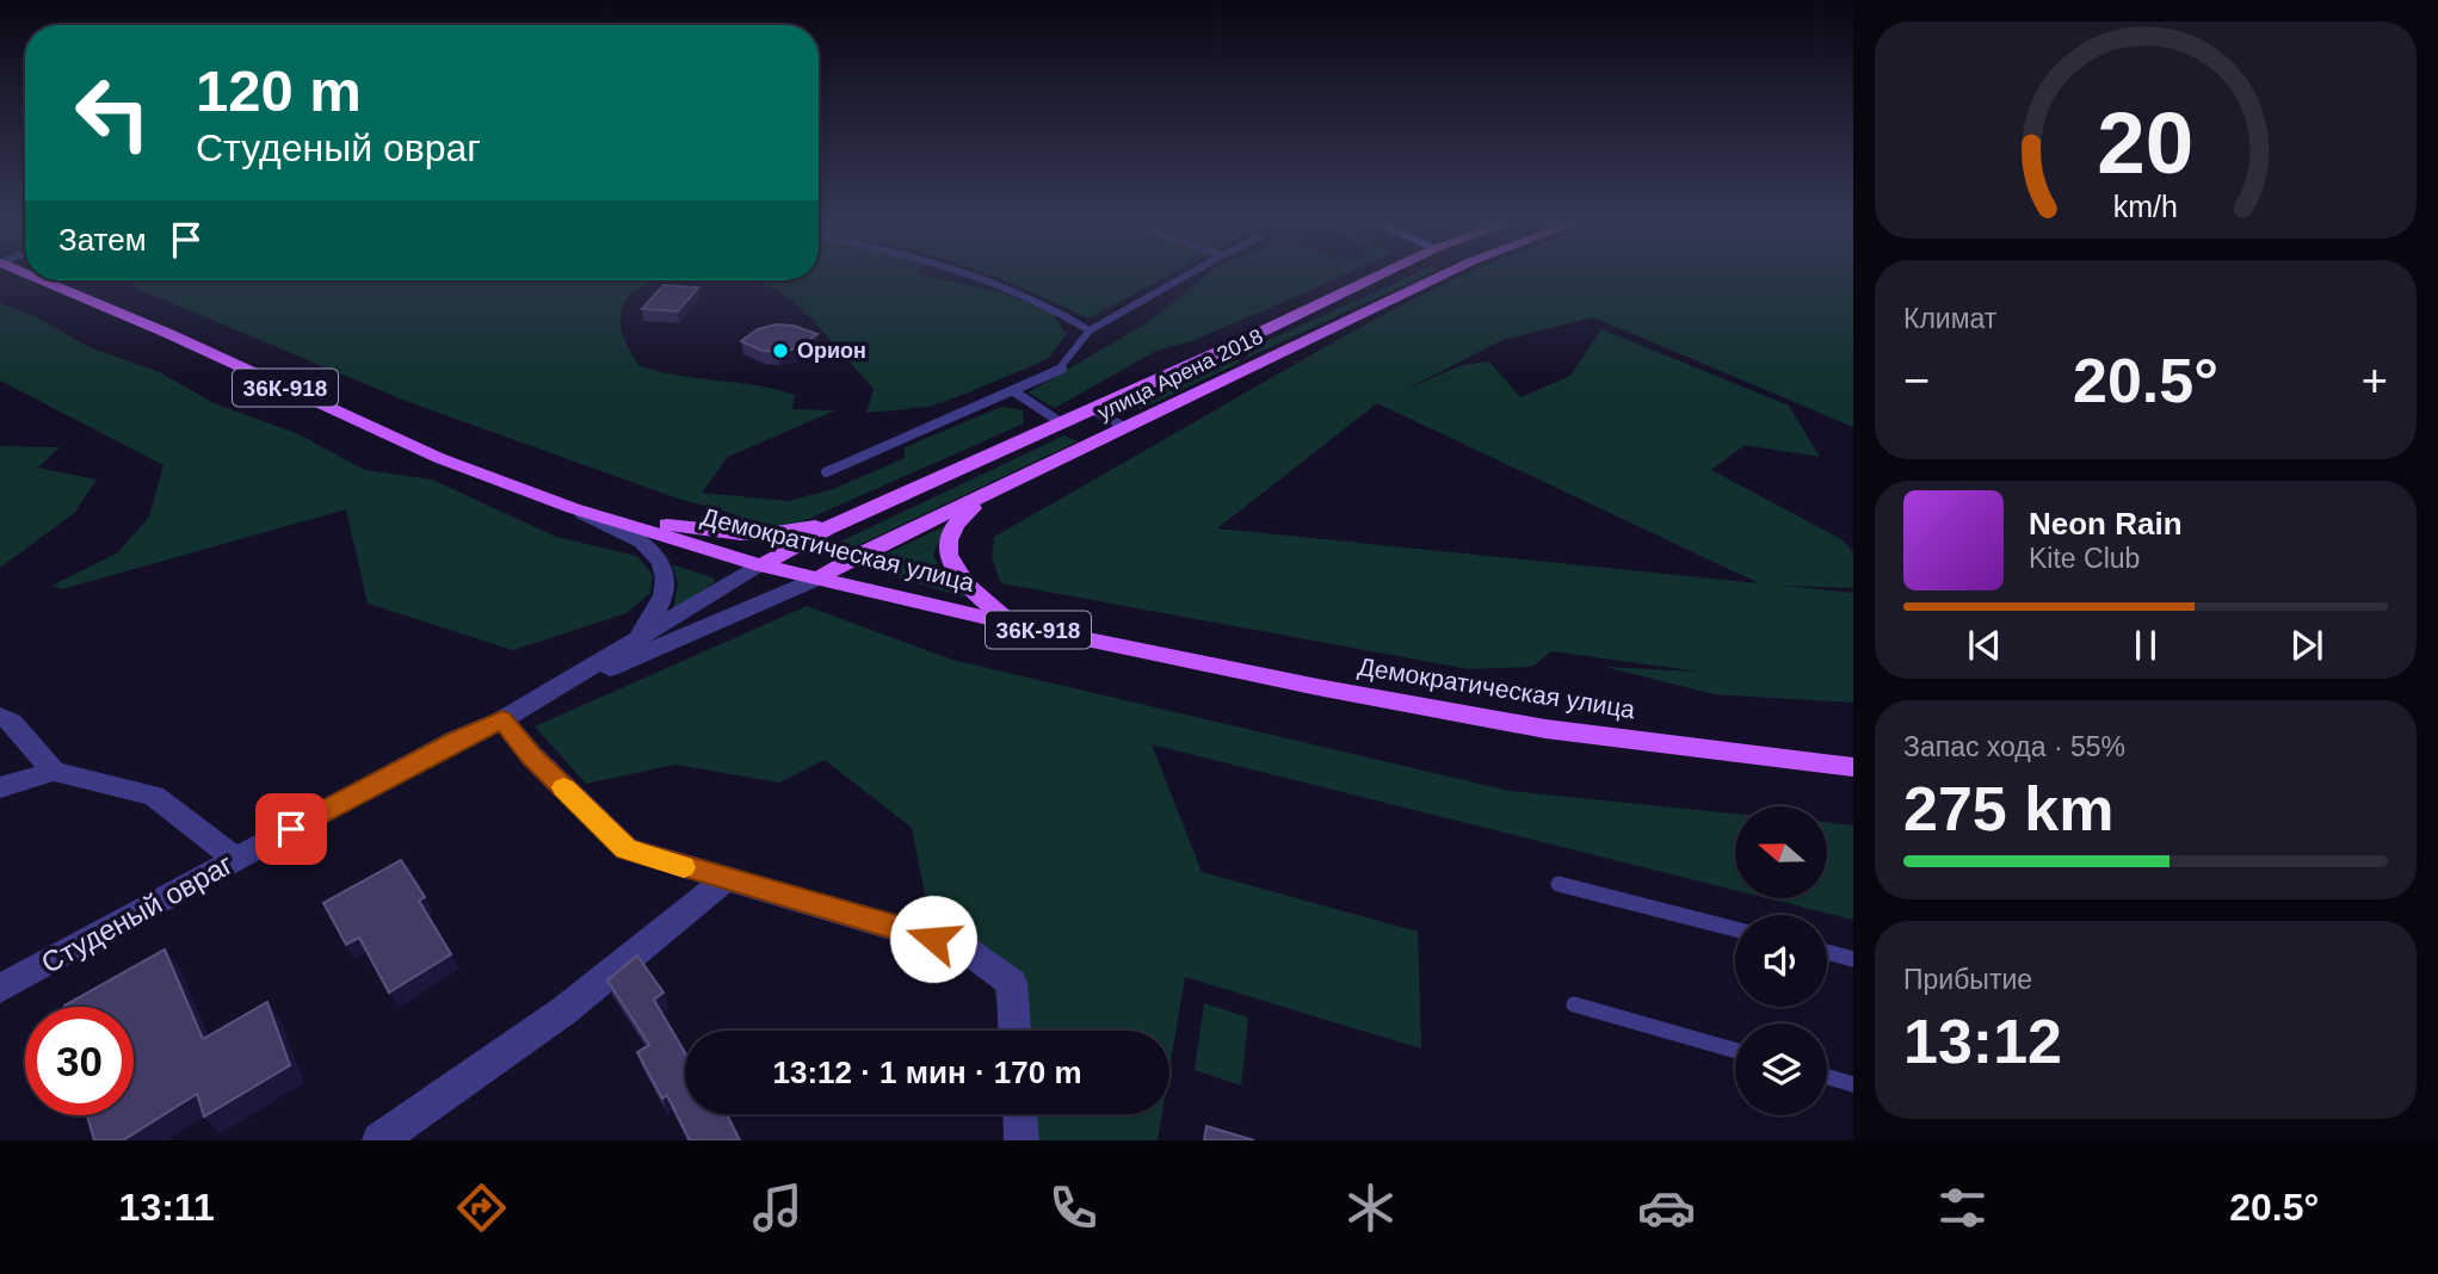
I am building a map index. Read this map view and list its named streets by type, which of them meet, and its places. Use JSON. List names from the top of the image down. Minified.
{"streets":{"main road":["улица Арена 2018","36К-918","Демократическая улица"],"street":["Студеный овраг"]},"crossings":[["улица Арена 2018","Демократическая улица"]],"places":["Орион"],"north":"left","page":{"turn":["120 m","Студеный овраг"],"then":"Затем","tile":["Климат",["Запас хода · 55%","275 km"],["Прибытие","13:12"]],"heat":["−","20.5°","+"],"song":["Neon Rain","Kite Club"],"limit":"30","trip":"13:12 · 1 мин · 170 m","tabs":["13:11","20.5°"],"gauge":["20","km/h"]}}
